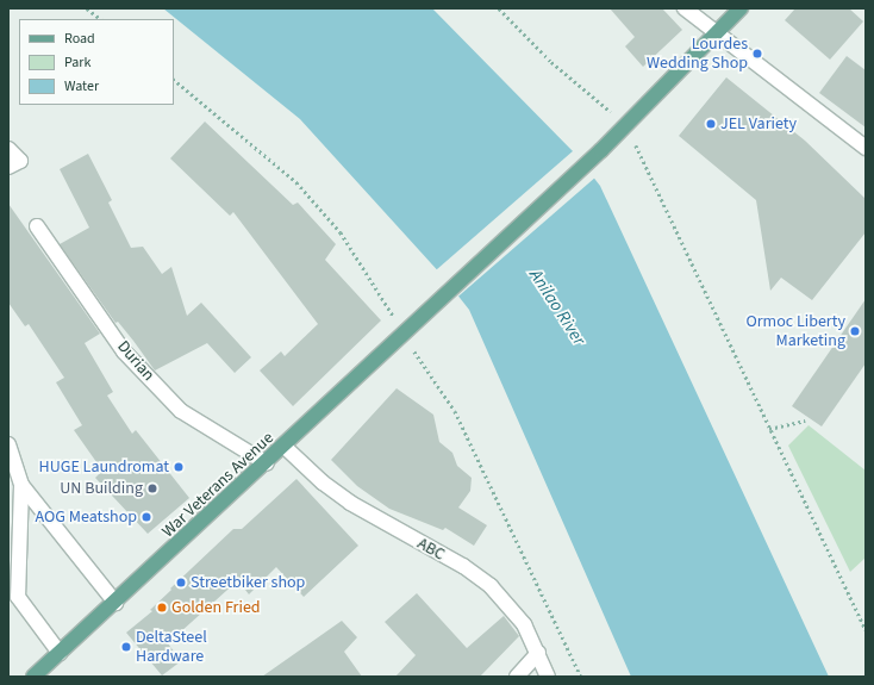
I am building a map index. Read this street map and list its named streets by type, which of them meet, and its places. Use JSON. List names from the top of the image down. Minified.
{"streets":{"main road":["War Veterans Avenue"],"street":["Durian","ABC"]},"crossings":[["Durian","War Veterans Avenue"],["War Veterans Avenue","ABC"]],"water":["Anilao River"],"places":["Lourdes Wedding Shop","JEL Variety","Ormoc Liberty Marketing","HUGE Laundromat","UN Building","AOG Meatshop","Streetbiker shop","Golden Fried","DeltaSteel Hardware"],"legend":["Road","Park","Water"]}
